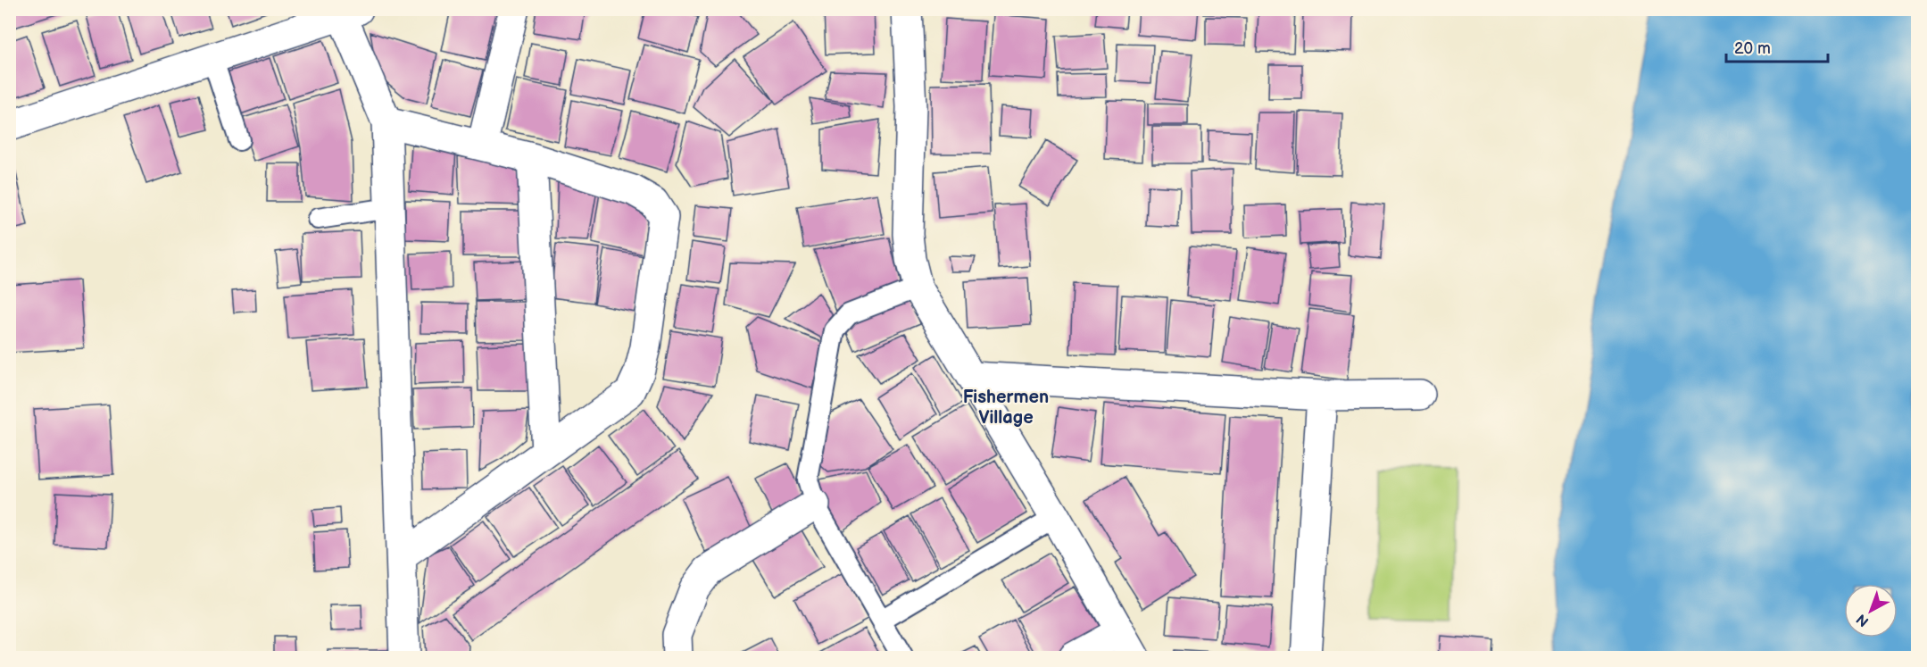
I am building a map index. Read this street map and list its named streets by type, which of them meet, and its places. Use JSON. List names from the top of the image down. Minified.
{"districts":["Fishermen Village"],"scale_bar":"20 m","north":"bottom left"}
